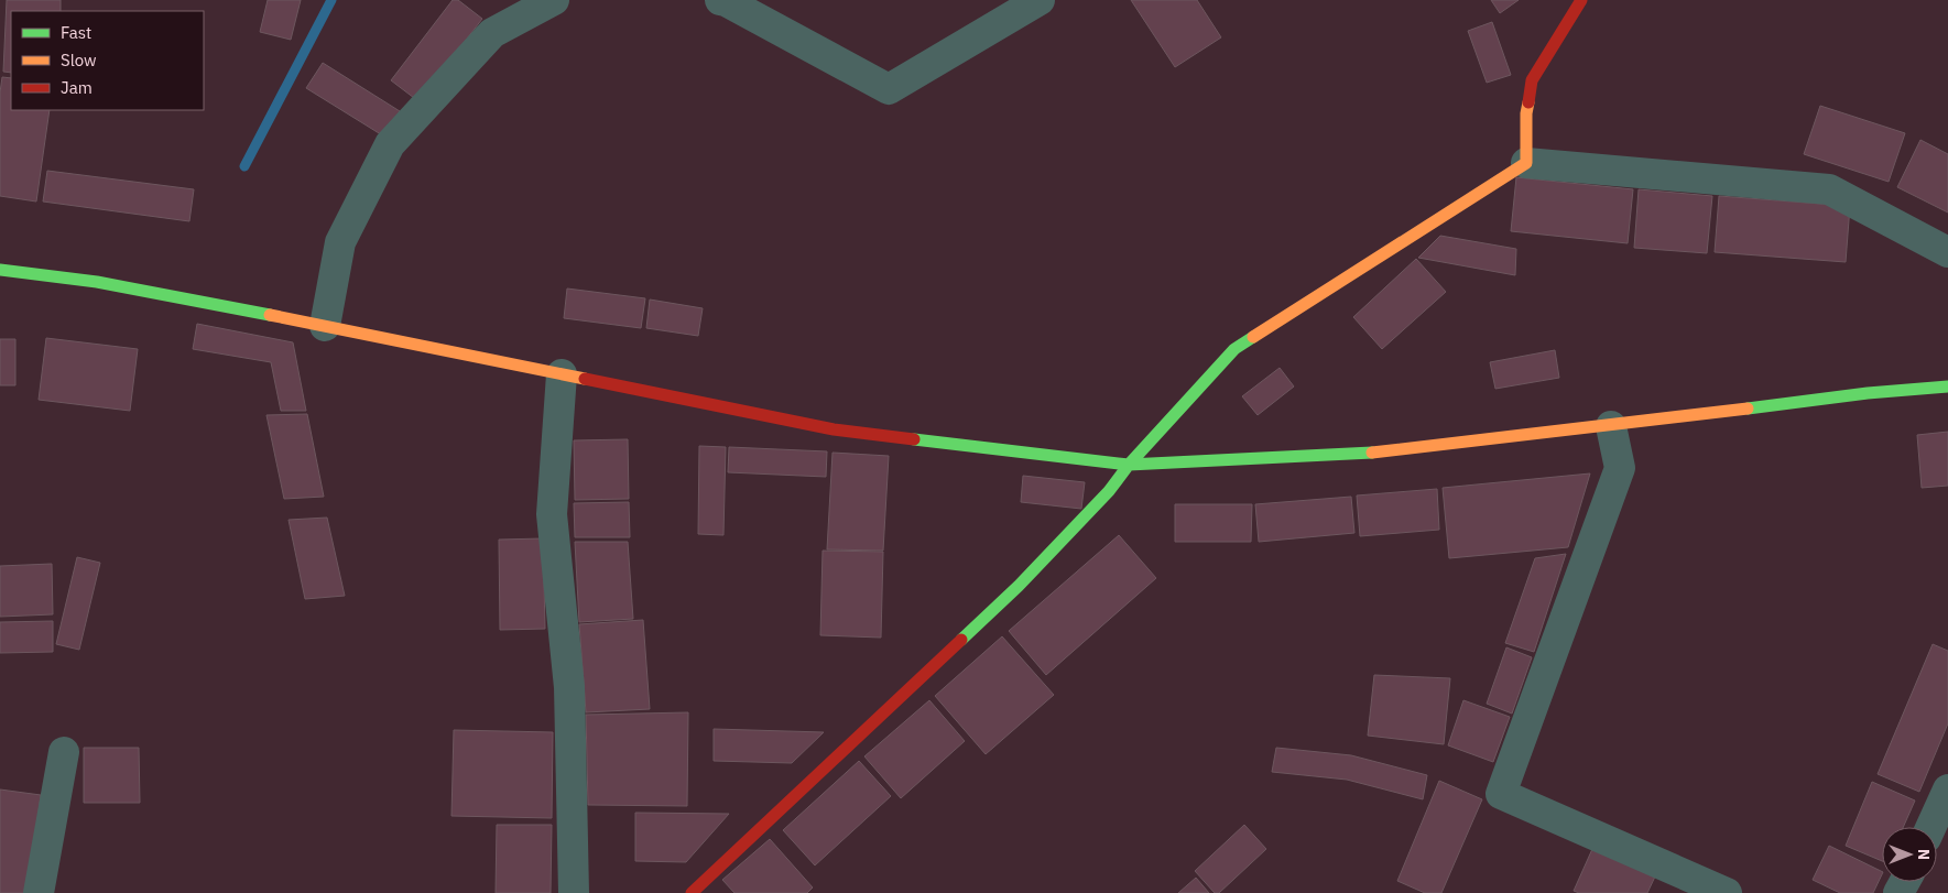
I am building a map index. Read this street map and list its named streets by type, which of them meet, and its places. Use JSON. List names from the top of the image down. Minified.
{"legend":["Fast","Slow","Jam"],"north":"right"}
